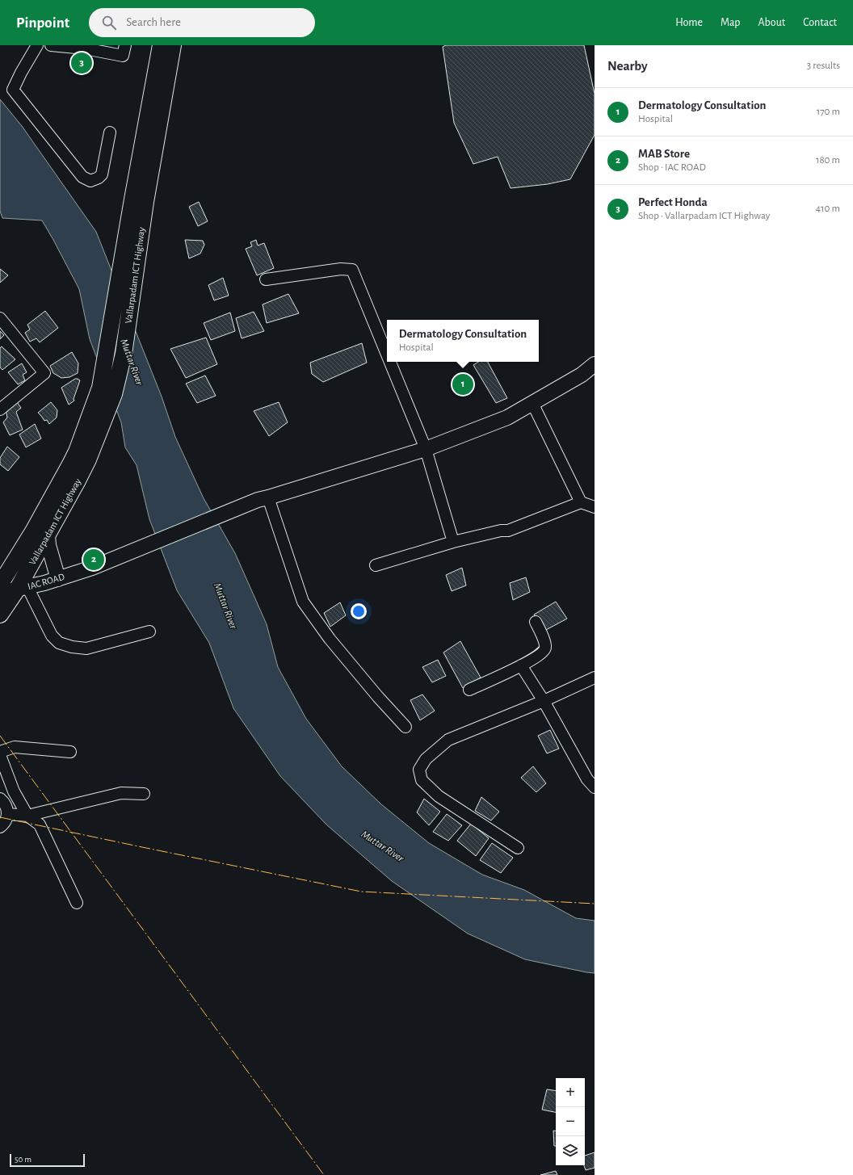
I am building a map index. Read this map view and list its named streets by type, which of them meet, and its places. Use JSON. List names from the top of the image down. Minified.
{"streets":{"highway":["Vallarpadam ICT Highway"],"main road":["IAC ROAD"]},"crossings":[["Vallarpadam ICT Highway","IAC ROAD"]],"water":["Muttar River"],"scale_bar":"50 m","page":{"header":"Pinpoint","search":"Search here","nav":["Home","Map","About","Contact"],"heading":["Nearby","3 results"],"pins":["3","1","2"],"list":[{"mark":"1","name":"Dermatology Consultation","note":"Hospital","value":"170 m"},{"mark":"2","name":"MAB Store","note":"Shop · IAC ROAD","value":"180 m"},{"mark":"3","name":"Perfect Honda","note":"Shop · Vallarpadam ICT Highway","value":"410 m"}],"popup":["Dermatology Consultation","Hospital"],"map_buttons":["+","−"],"scale":"50 m"}}
